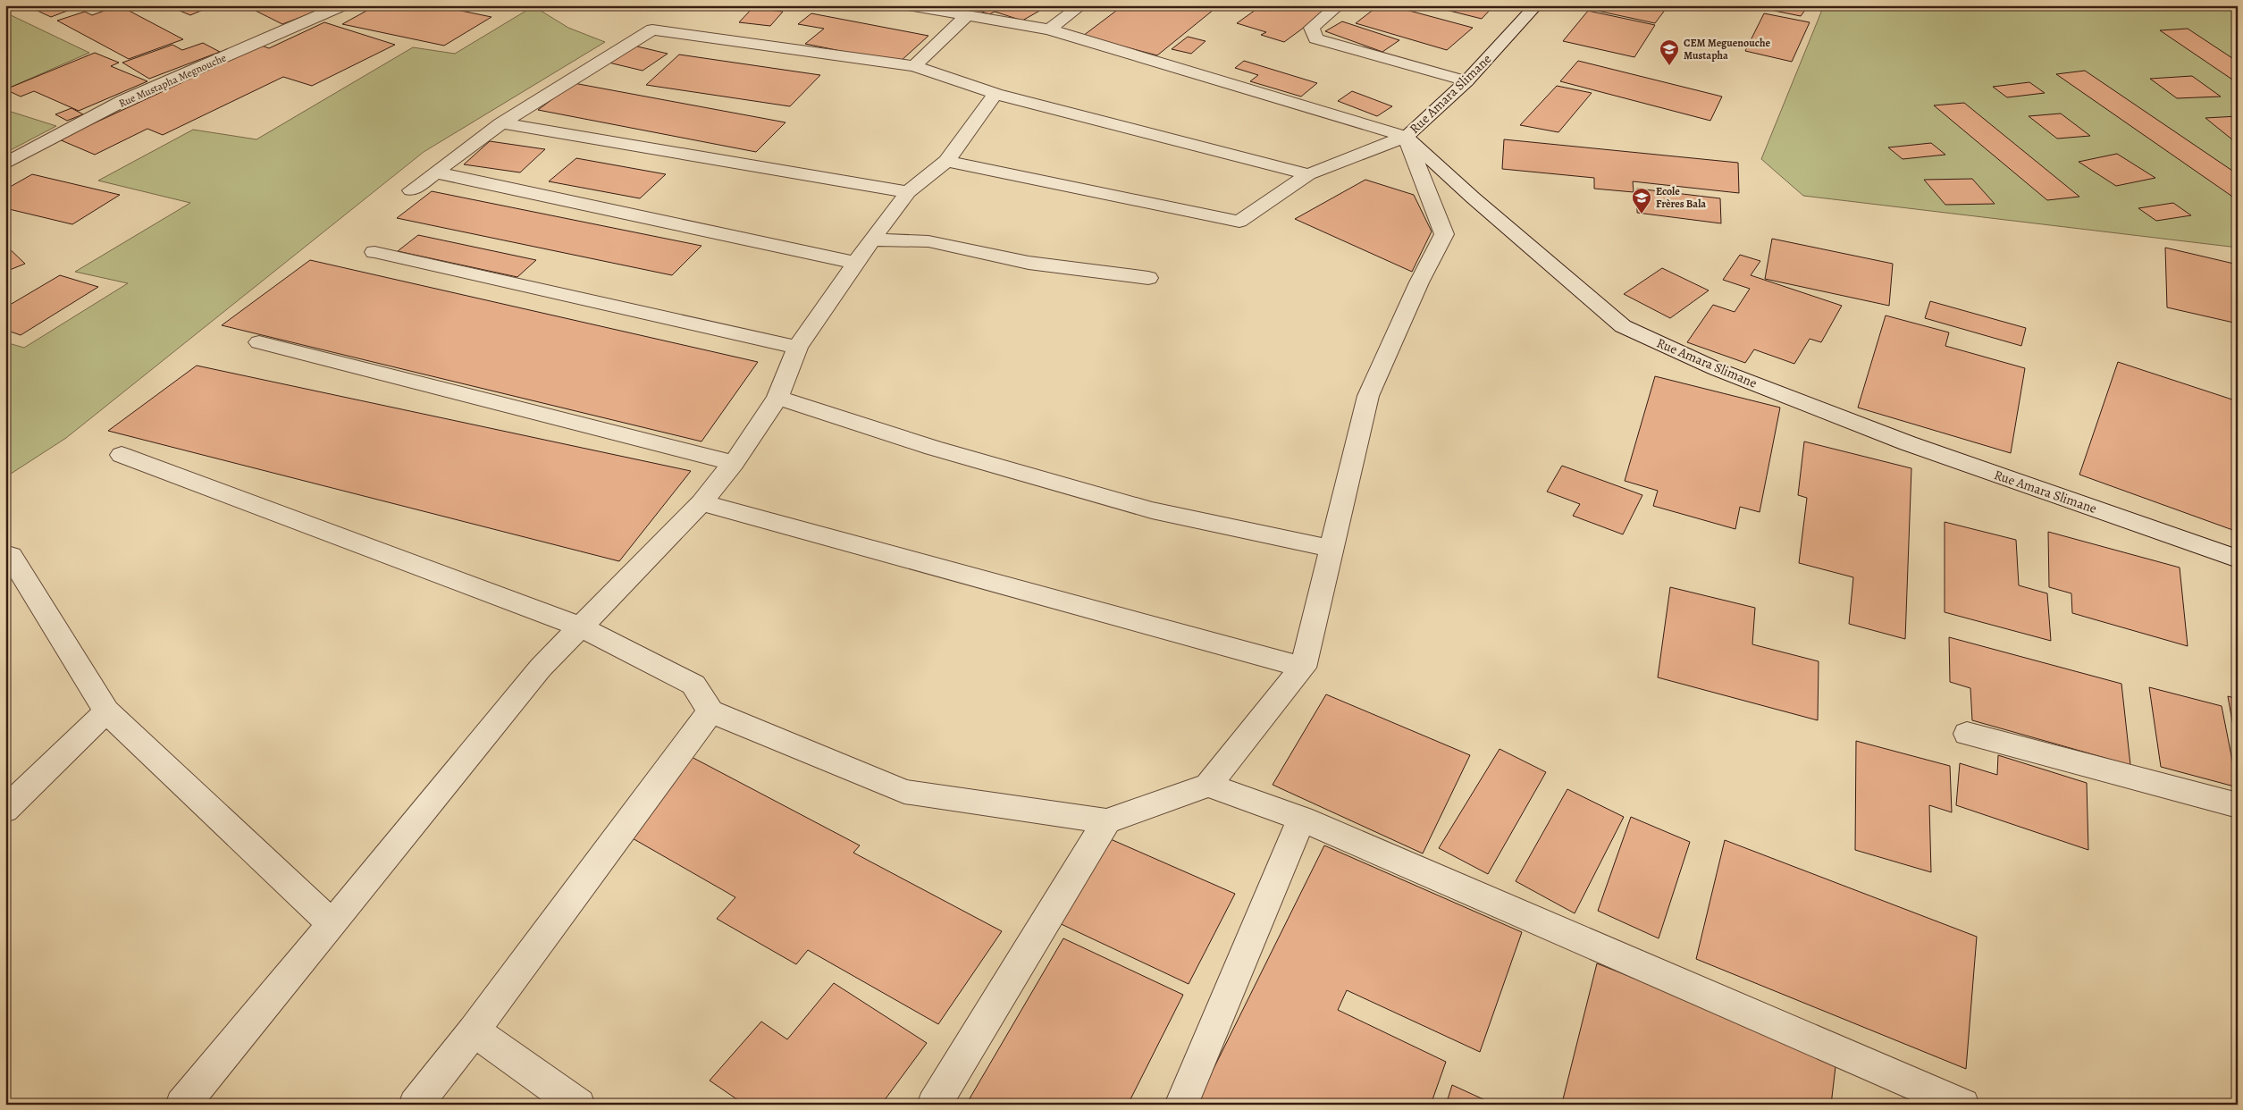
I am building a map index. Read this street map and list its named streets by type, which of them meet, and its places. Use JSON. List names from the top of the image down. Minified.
{"streets":{"street":["Rue Mustapha Megnouche","Rue Amara Slimane"]},"places":{"school or university":["CEM Meguenouche Mustapha","Ecole Frères Bala"]}}
